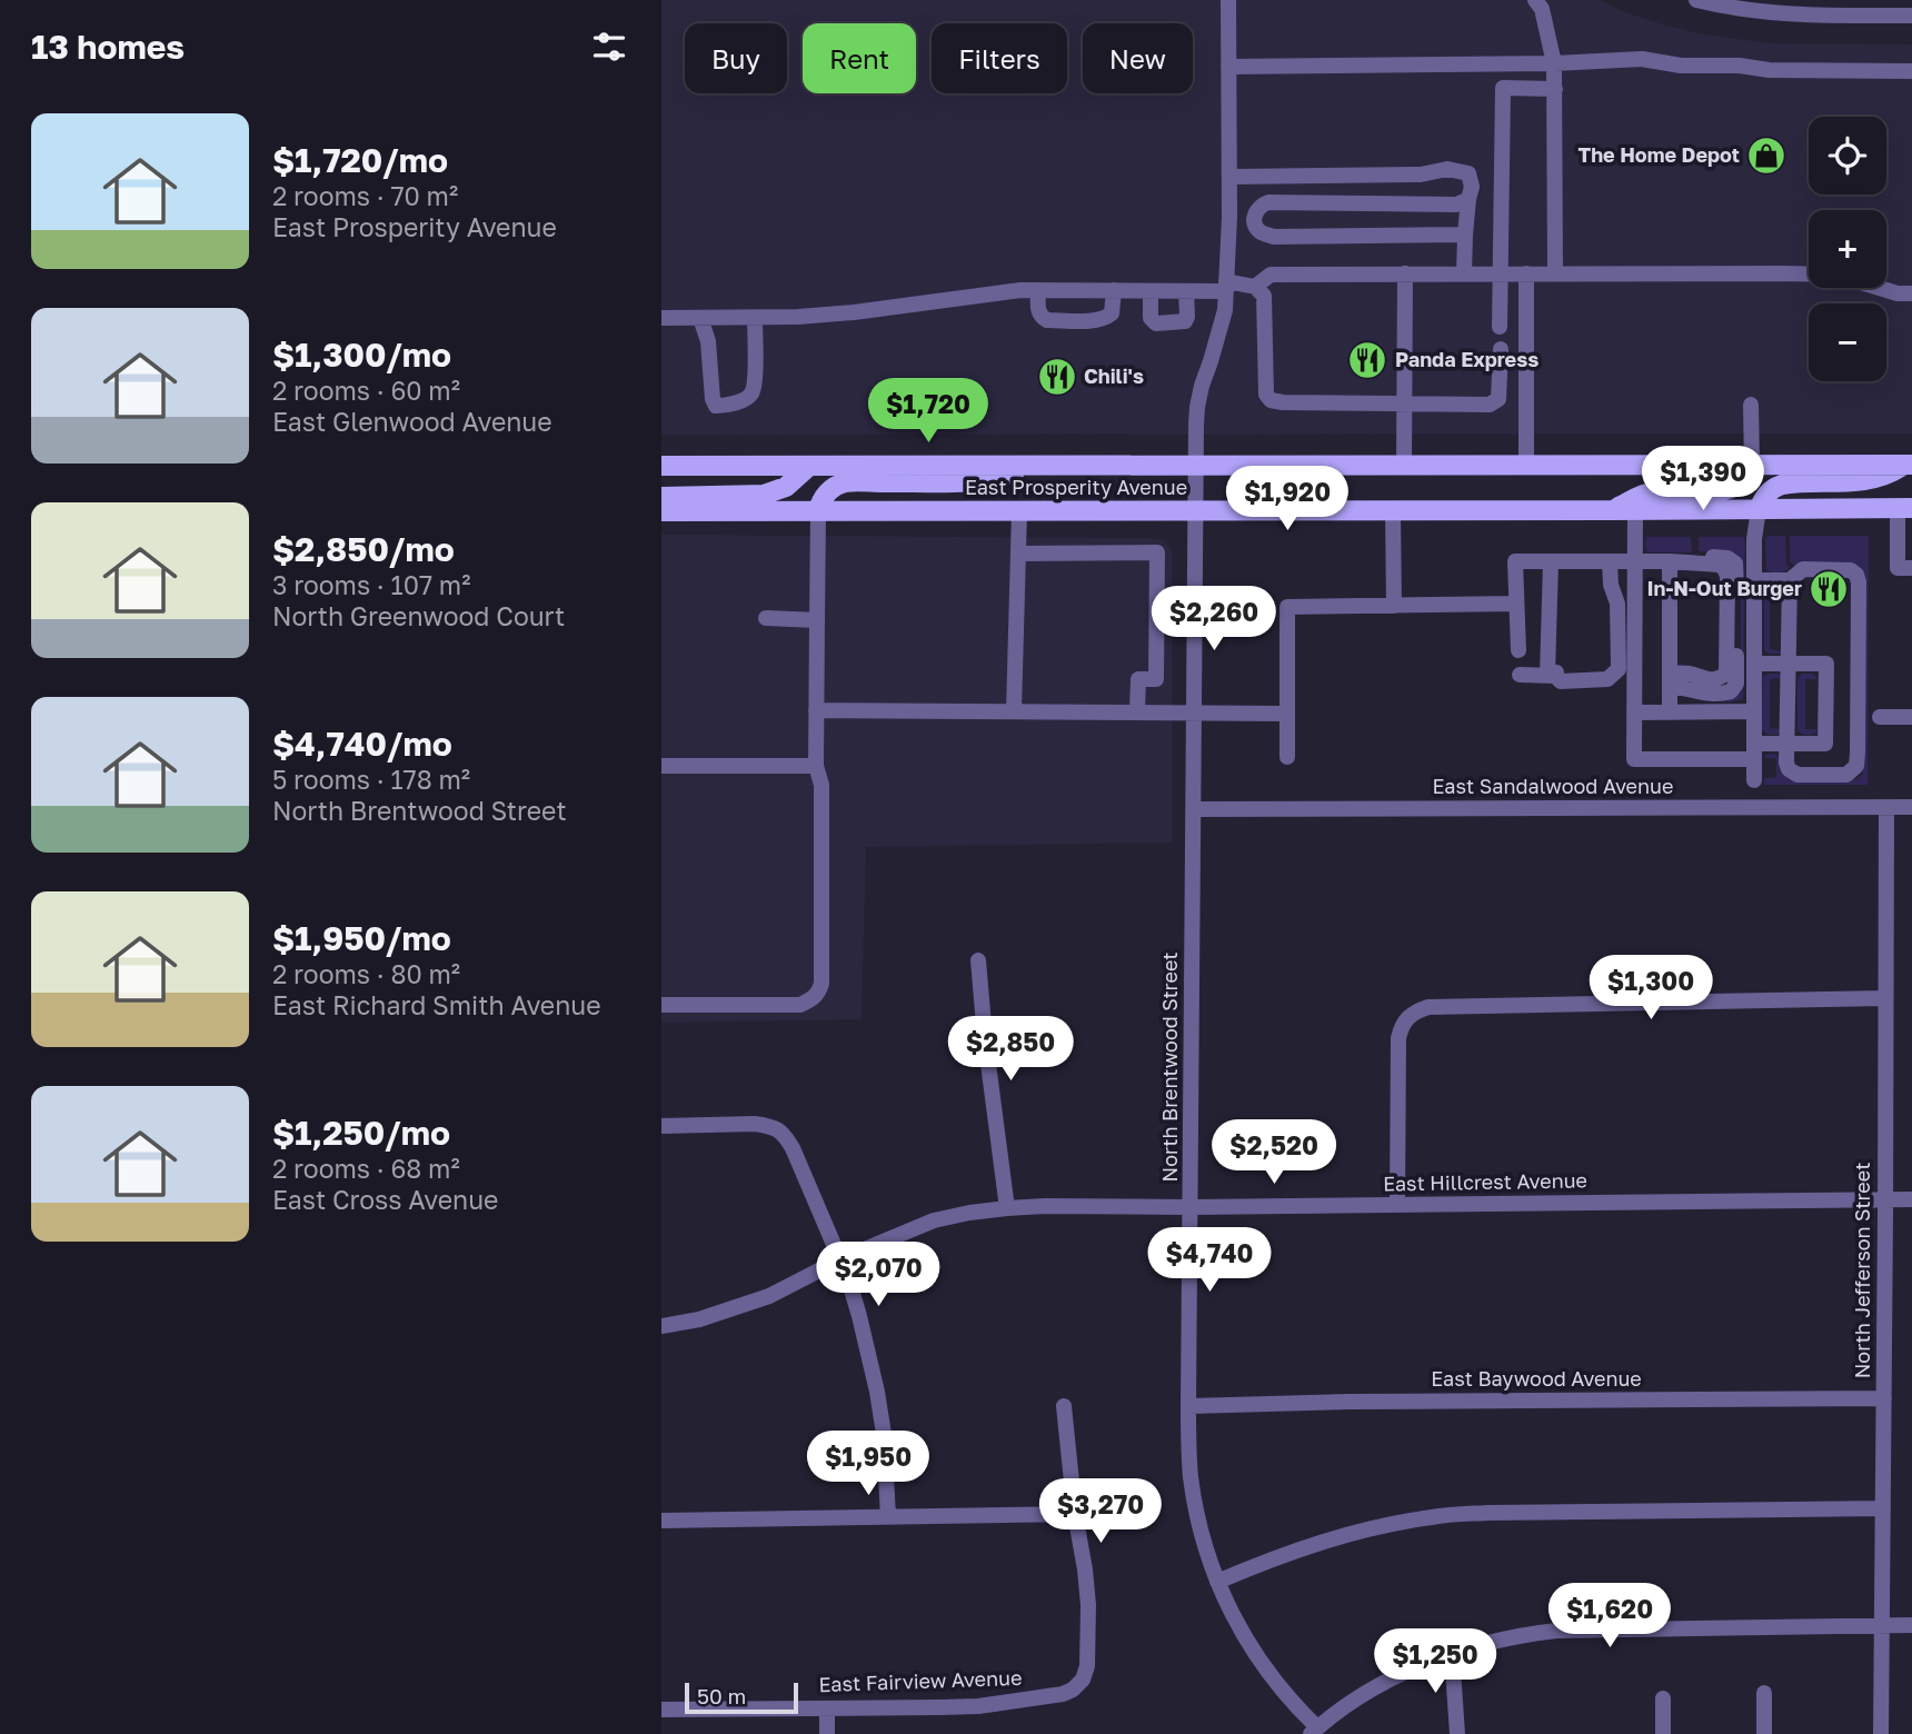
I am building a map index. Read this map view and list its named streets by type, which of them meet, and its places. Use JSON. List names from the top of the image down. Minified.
{"streets":{"main road":["East Prosperity Avenue"],"street":["East Sandalwood Avenue","North Brentwood Street","East Hillcrest Avenue","North Jefferson Street","East Baywood Avenue","East Fairview Avenue"]},"crossings":[["East Prosperity Avenue","North Brentwood Street"],["East Sandalwood Avenue","North Brentwood Street"],["East Sandalwood Avenue","North Jefferson Street"],["North Brentwood Street","East Hillcrest Avenue"],["North Brentwood Street","East Baywood Avenue"],["East Hillcrest Avenue","North Jefferson Street"],["North Jefferson Street","East Baywood Avenue"]],"places":{"shop":["The Home Depot"],"restaurant":["Panda Express","Chili's","In-N-Out Burger"]},"scale_bar":"50 m","page":{"heading":"13 homes","chip":["Buy","Rent","Filters","New"],"list":[{"name":"$1,720/mo","note":"2 rooms · 70 m² · East Prosperity Avenue"},{"name":"$1,300/mo","note":"2 rooms · 60 m² · East Glenwood Avenue"},{"name":"$2,850/mo","note":"3 rooms · 107 m² · North Greenwood Court"},{"name":"$4,740/mo","note":"5 rooms · 178 m² · North Brentwood Street"},{"name":"$1,950/mo","note":"2 rooms · 80 m² · East Richard Smith Avenue"},{"name":"$1,250/mo","note":"2 rooms · 68 m² · East Cross Avenue"}],"map_buttons":["+","−"],"price":["$1,720","$1,390","$1,920","$2,260","$1,300","$2,850","$2,520","$4,740","$2,070","$1,950","$3,270","$1,620","$1,250"],"scale":"50 m"}}
